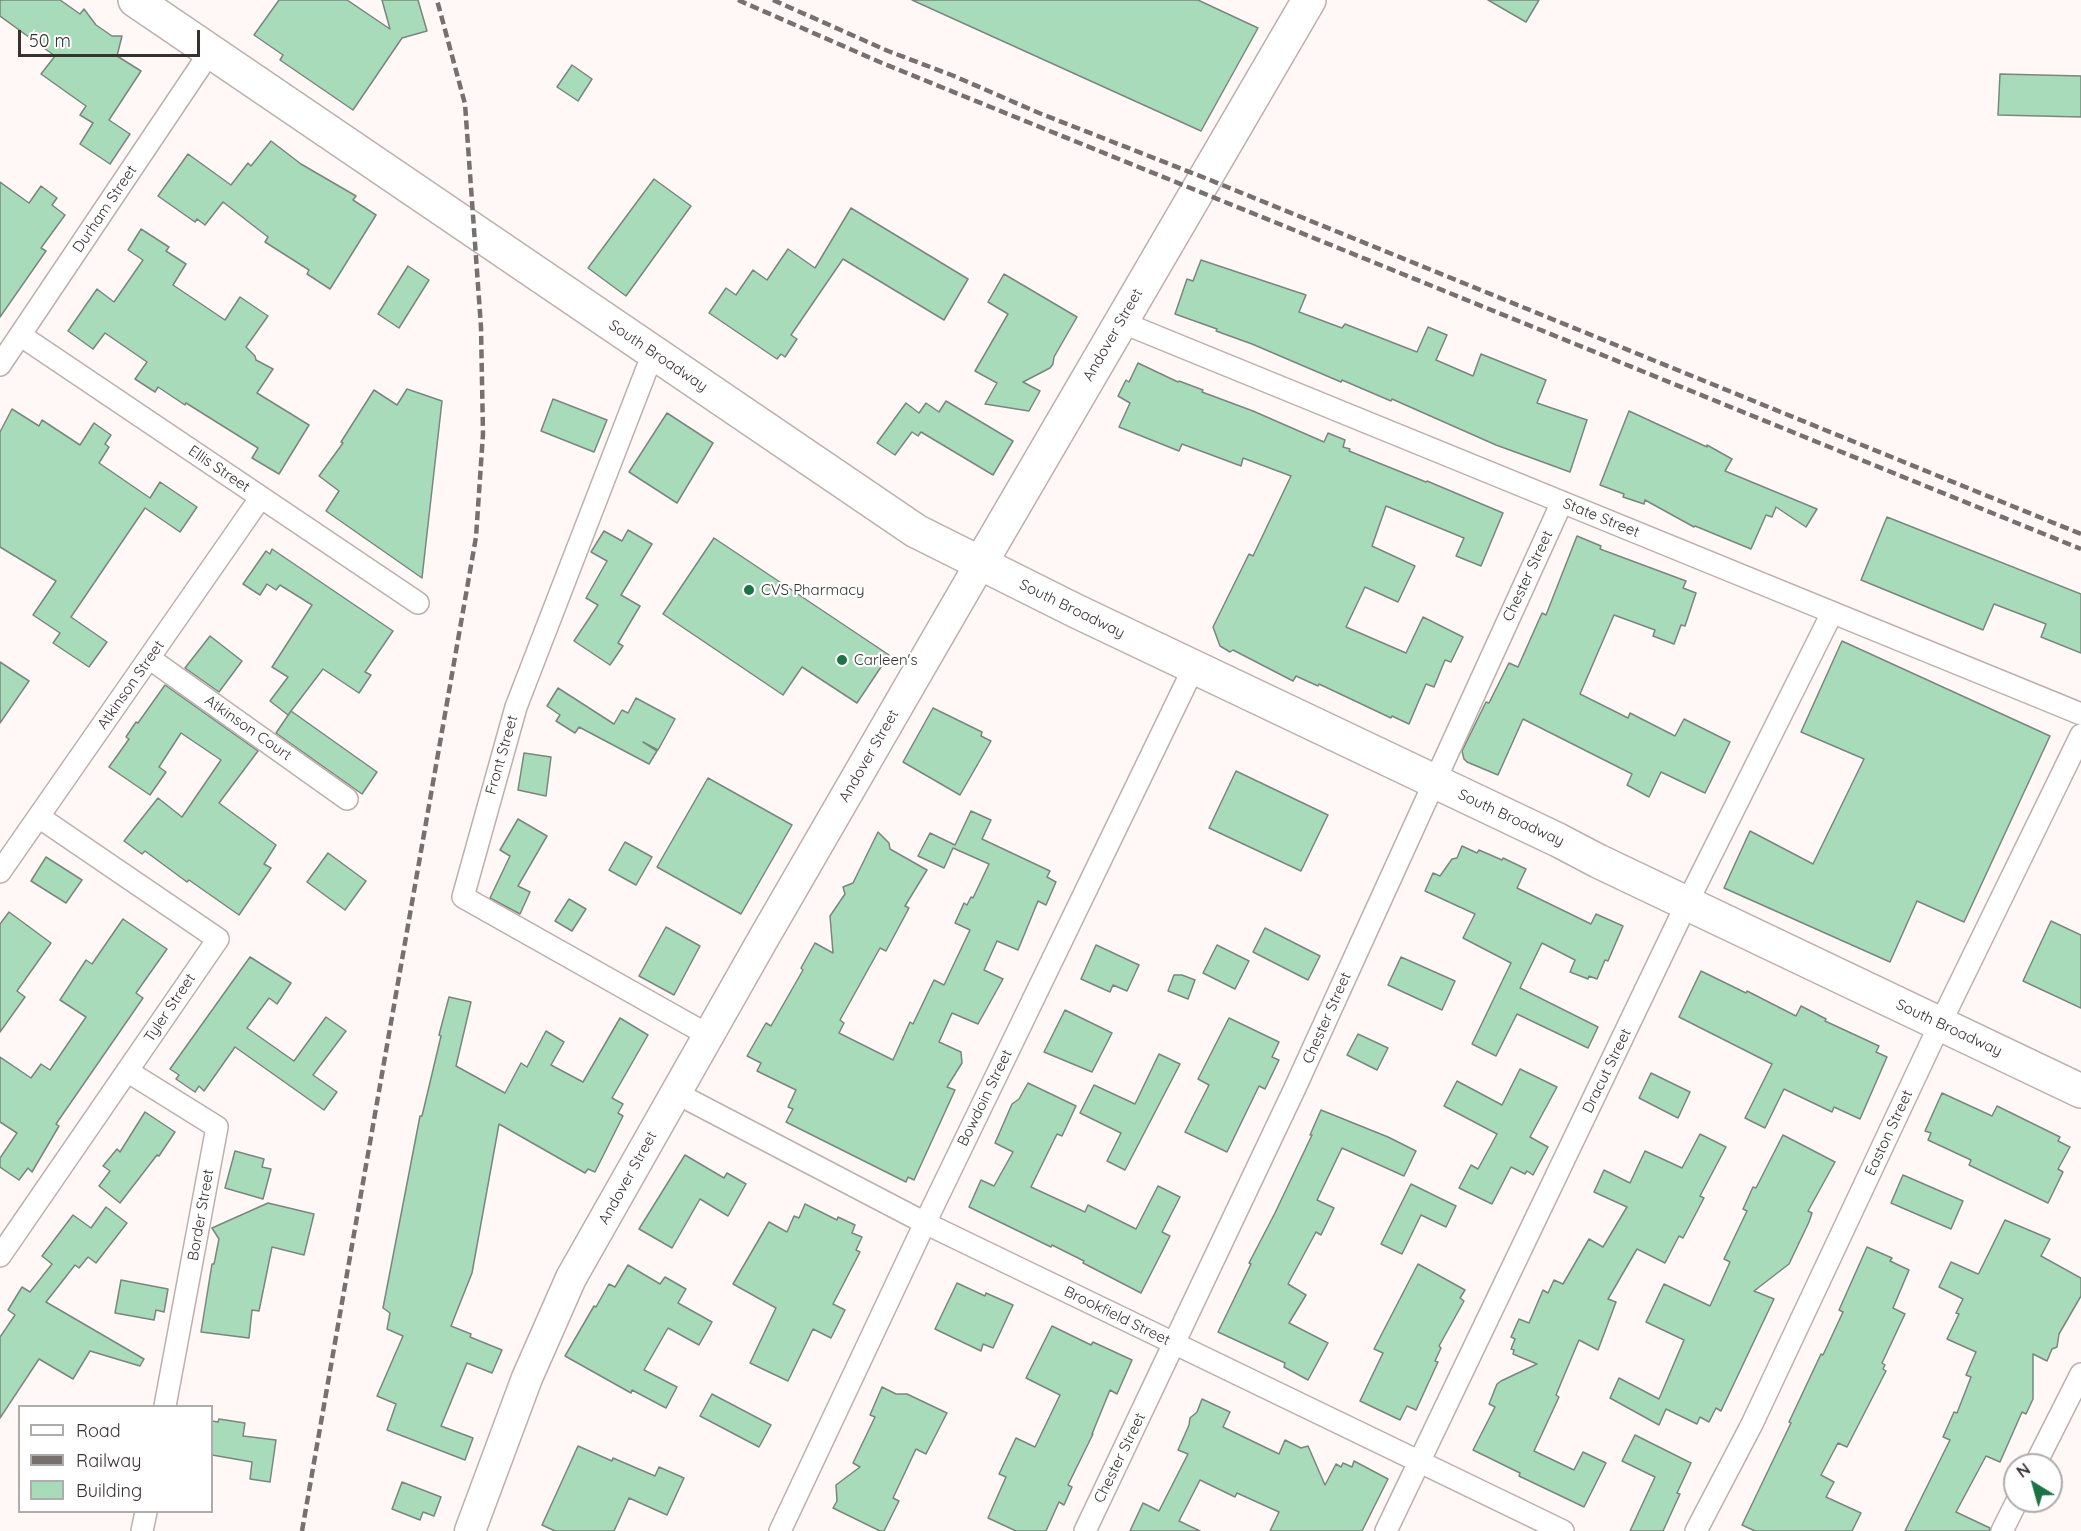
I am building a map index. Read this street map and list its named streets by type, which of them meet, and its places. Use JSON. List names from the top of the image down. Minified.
{"streets":{"main road":["Andover Street","South Broadway"],"street":["Durham Street","Ellis Street","State Street","Chester Street","Atkinson Street","Atkinson Court","Front Street","Tyler Street","Dracut Street","Bowdoin Street","Easton Street","Border Street","Brookfield Street"]},"crossings":[["Durham Street","South Broadway"],["Durham Street","Ellis Street"],["Andover Street","South Broadway"],["Andover Street","State Street"],["Andover Street","Front Street"],["Andover Street","Brookfield Street"],["South Broadway","Chester Street"],["South Broadway","Front Street"],["South Broadway","Dracut Street"],["South Broadway","Bowdoin Street"],["South Broadway","Easton Street"],["Ellis Street","Atkinson Street"],["State Street","Chester Street"],["State Street","Dracut Street"],["Chester Street","Brookfield Street"],["Atkinson Street","Atkinson Court"],["Atkinson Street","Tyler Street"],["Tyler Street","Border Street"],["Dracut Street","Brookfield Street"],["Bowdoin Street","Brookfield Street"]],"places":["CVS Pharmacy","Carleen's"],"legend":["Road","Railway","Building"],"scale_bar":"50 m","north":"top left"}
